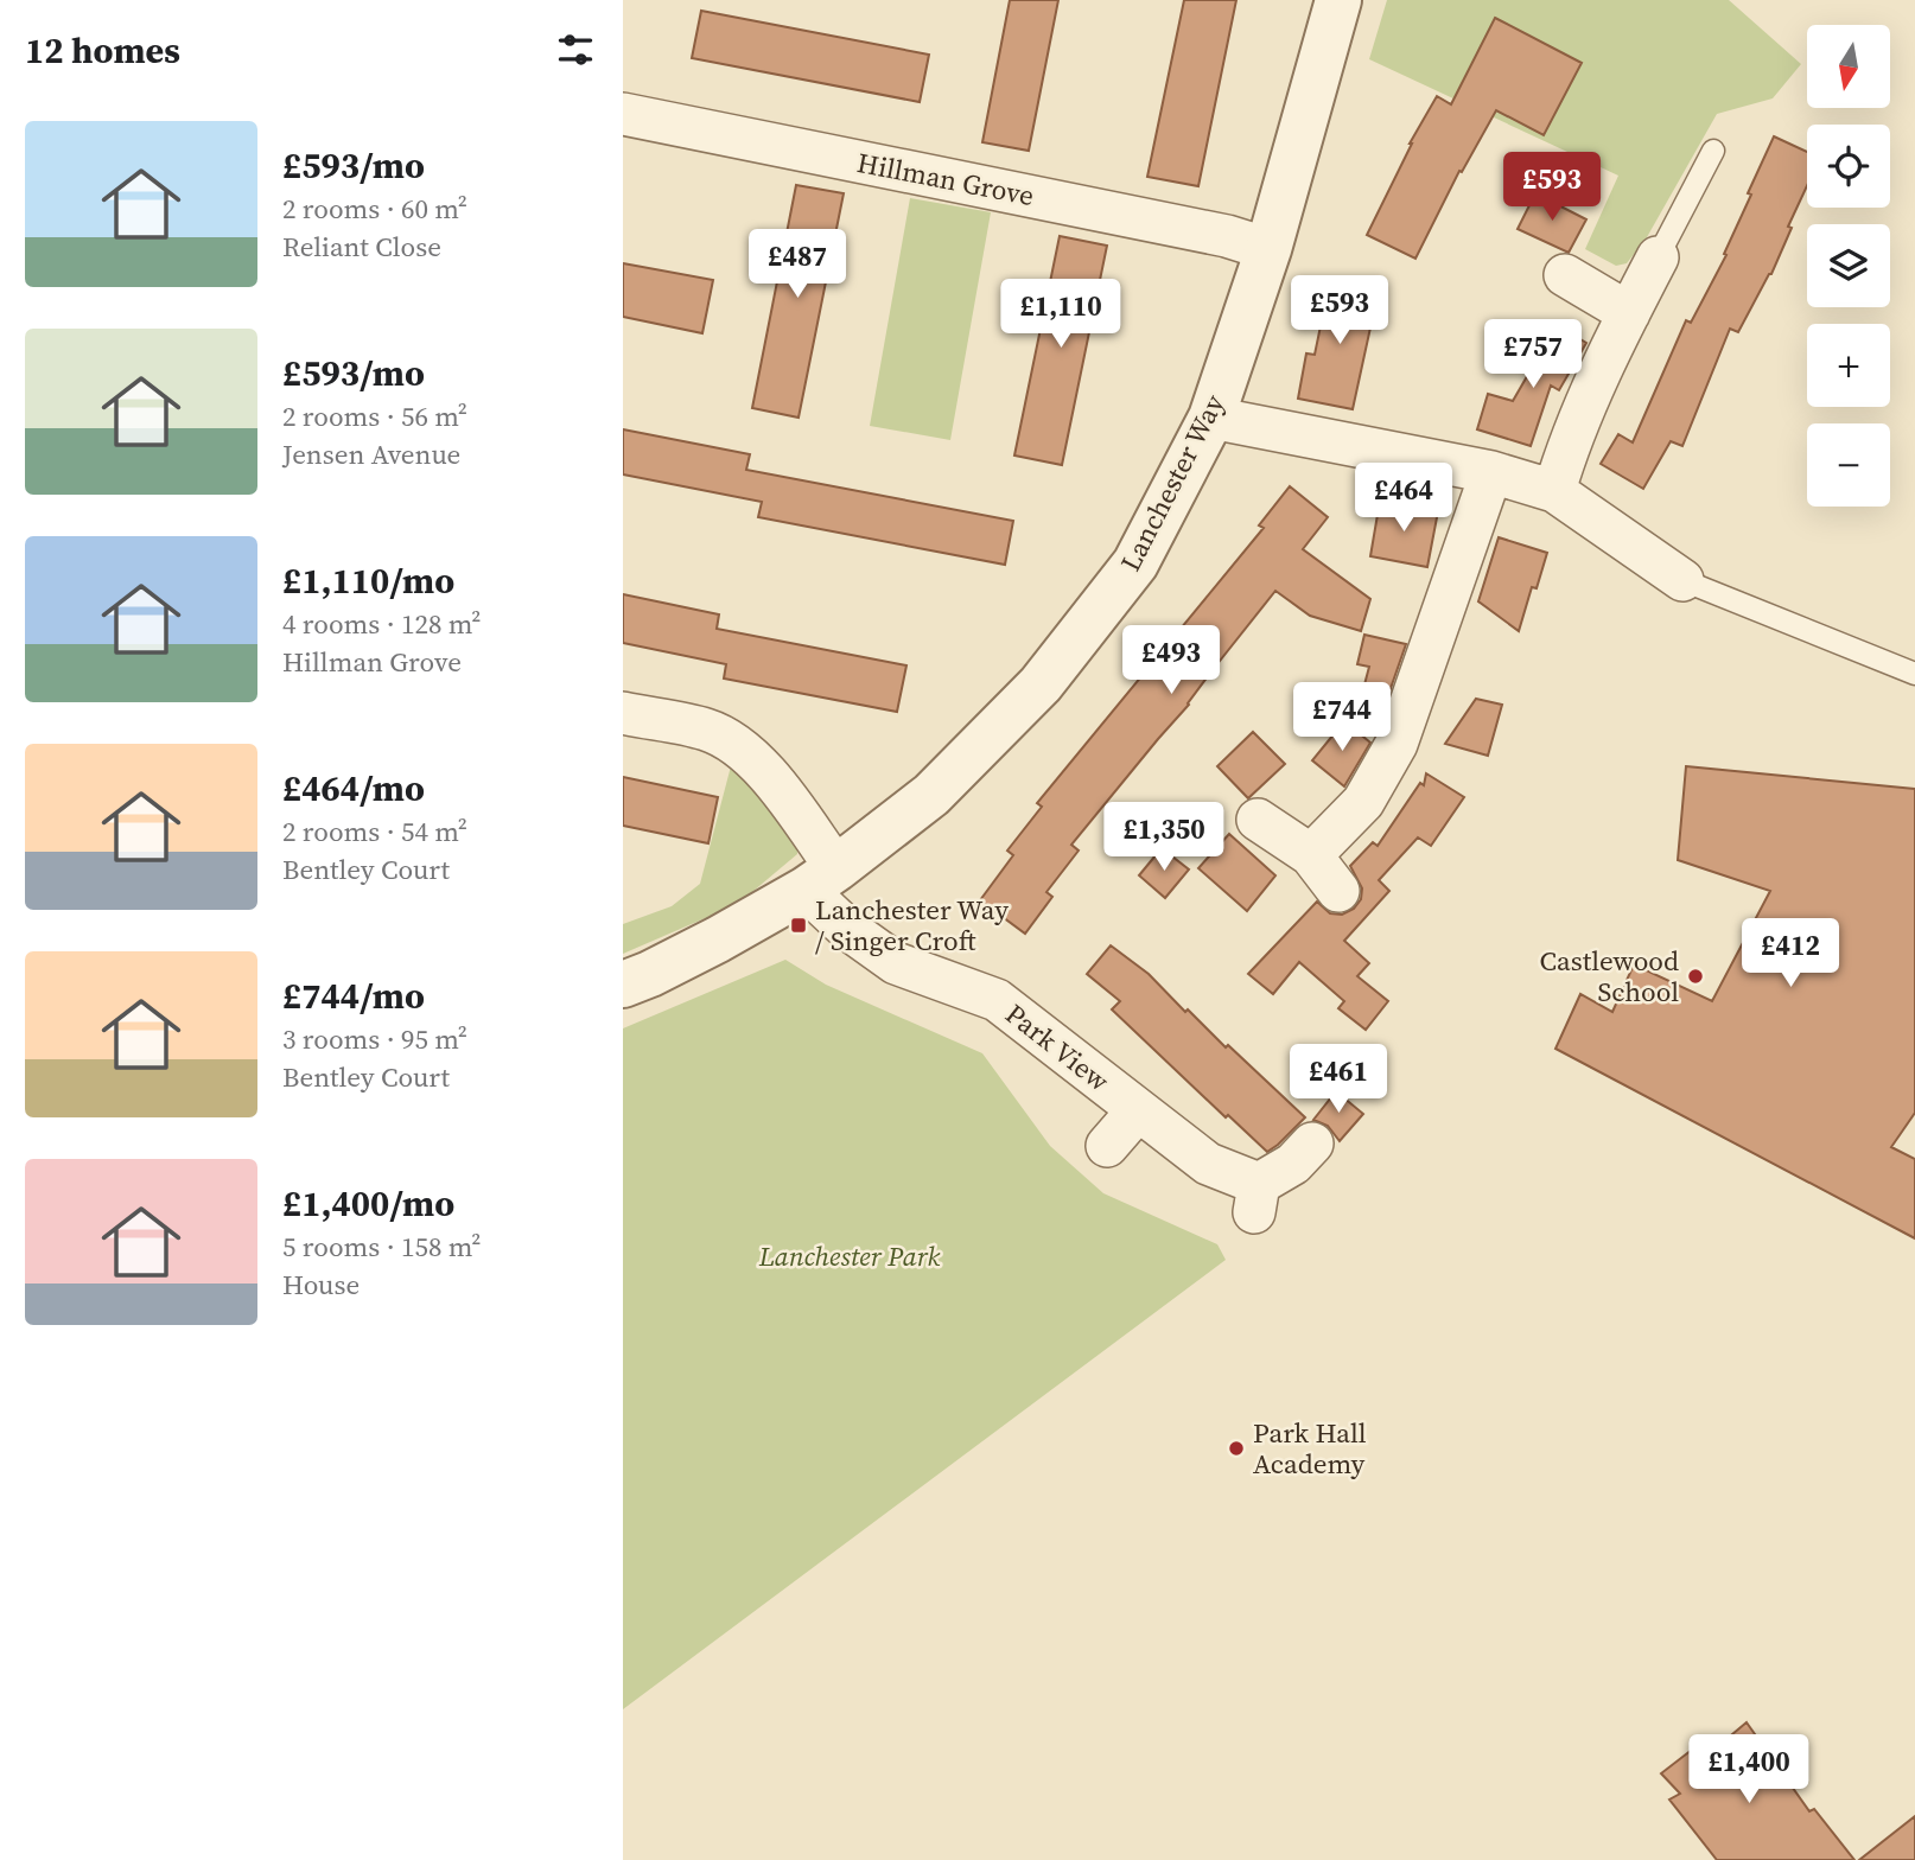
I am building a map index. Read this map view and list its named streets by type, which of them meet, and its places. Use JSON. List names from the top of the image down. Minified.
{"streets":{"street":["Hillman Grove","Lanchester Way","Park View"]},"crossings":[["Hillman Grove","Lanchester Way"],["Lanchester Way","Park View"]],"parks":["Lanchester Park"],"places":{"transit":["Lanchester Way / Singer Croft"],"other":["Castlewood School","Park Hall Academy"]},"north":"bottom","page":{"heading":"12 homes","map_buttons":["+","−"],"list":[{"name":"£593/mo","note":"2 rooms · 60 m² · Reliant Close"},{"name":"£593/mo","note":"2 rooms · 56 m² · Jensen Avenue"},{"name":"£1,110/mo","note":"4 rooms · 128 m² · Hillman Grove"},{"name":"£464/mo","note":"2 rooms · 54 m² · Bentley Court"},{"name":"£744/mo","note":"3 rooms · 95 m² · Bentley Court"},{"name":"£1,400/mo","note":"5 rooms · 158 m² · House"}],"price":["£593","£487","£593","£1,110","£757","£464","£493","£744","£1,350","£412","£461","£1,400"]}}
